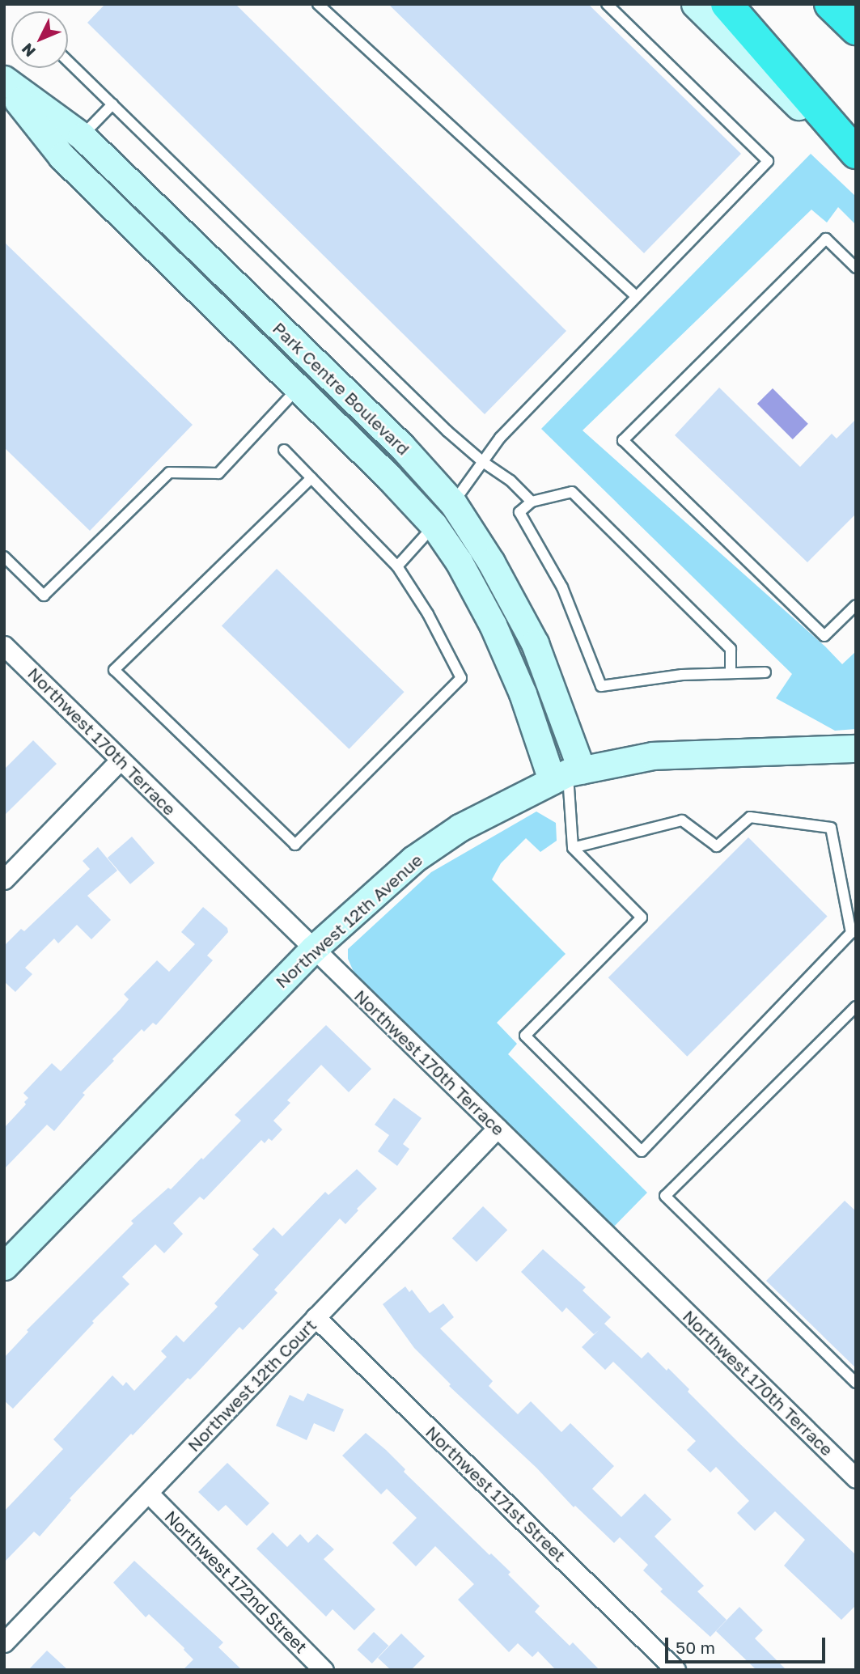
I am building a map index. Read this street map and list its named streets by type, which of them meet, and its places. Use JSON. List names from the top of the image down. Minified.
{"streets":{"street":["Park Centre Boulevard","Northwest 170th Terrace","Northwest 12th Avenue","Northwest 12th Court","Northwest 171st Street","Northwest 172nd Street"]},"crossings":[["Park Centre Boulevard","Northwest 12th Avenue"],["Northwest 170th Terrace","Northwest 12th Avenue"],["Northwest 170th Terrace","Northwest 12th Court"],["Northwest 12th Court","Northwest 171st Street"],["Northwest 12th Court","Northwest 172nd Street"]],"scale_bar":"50 m","north":"bottom left"}
